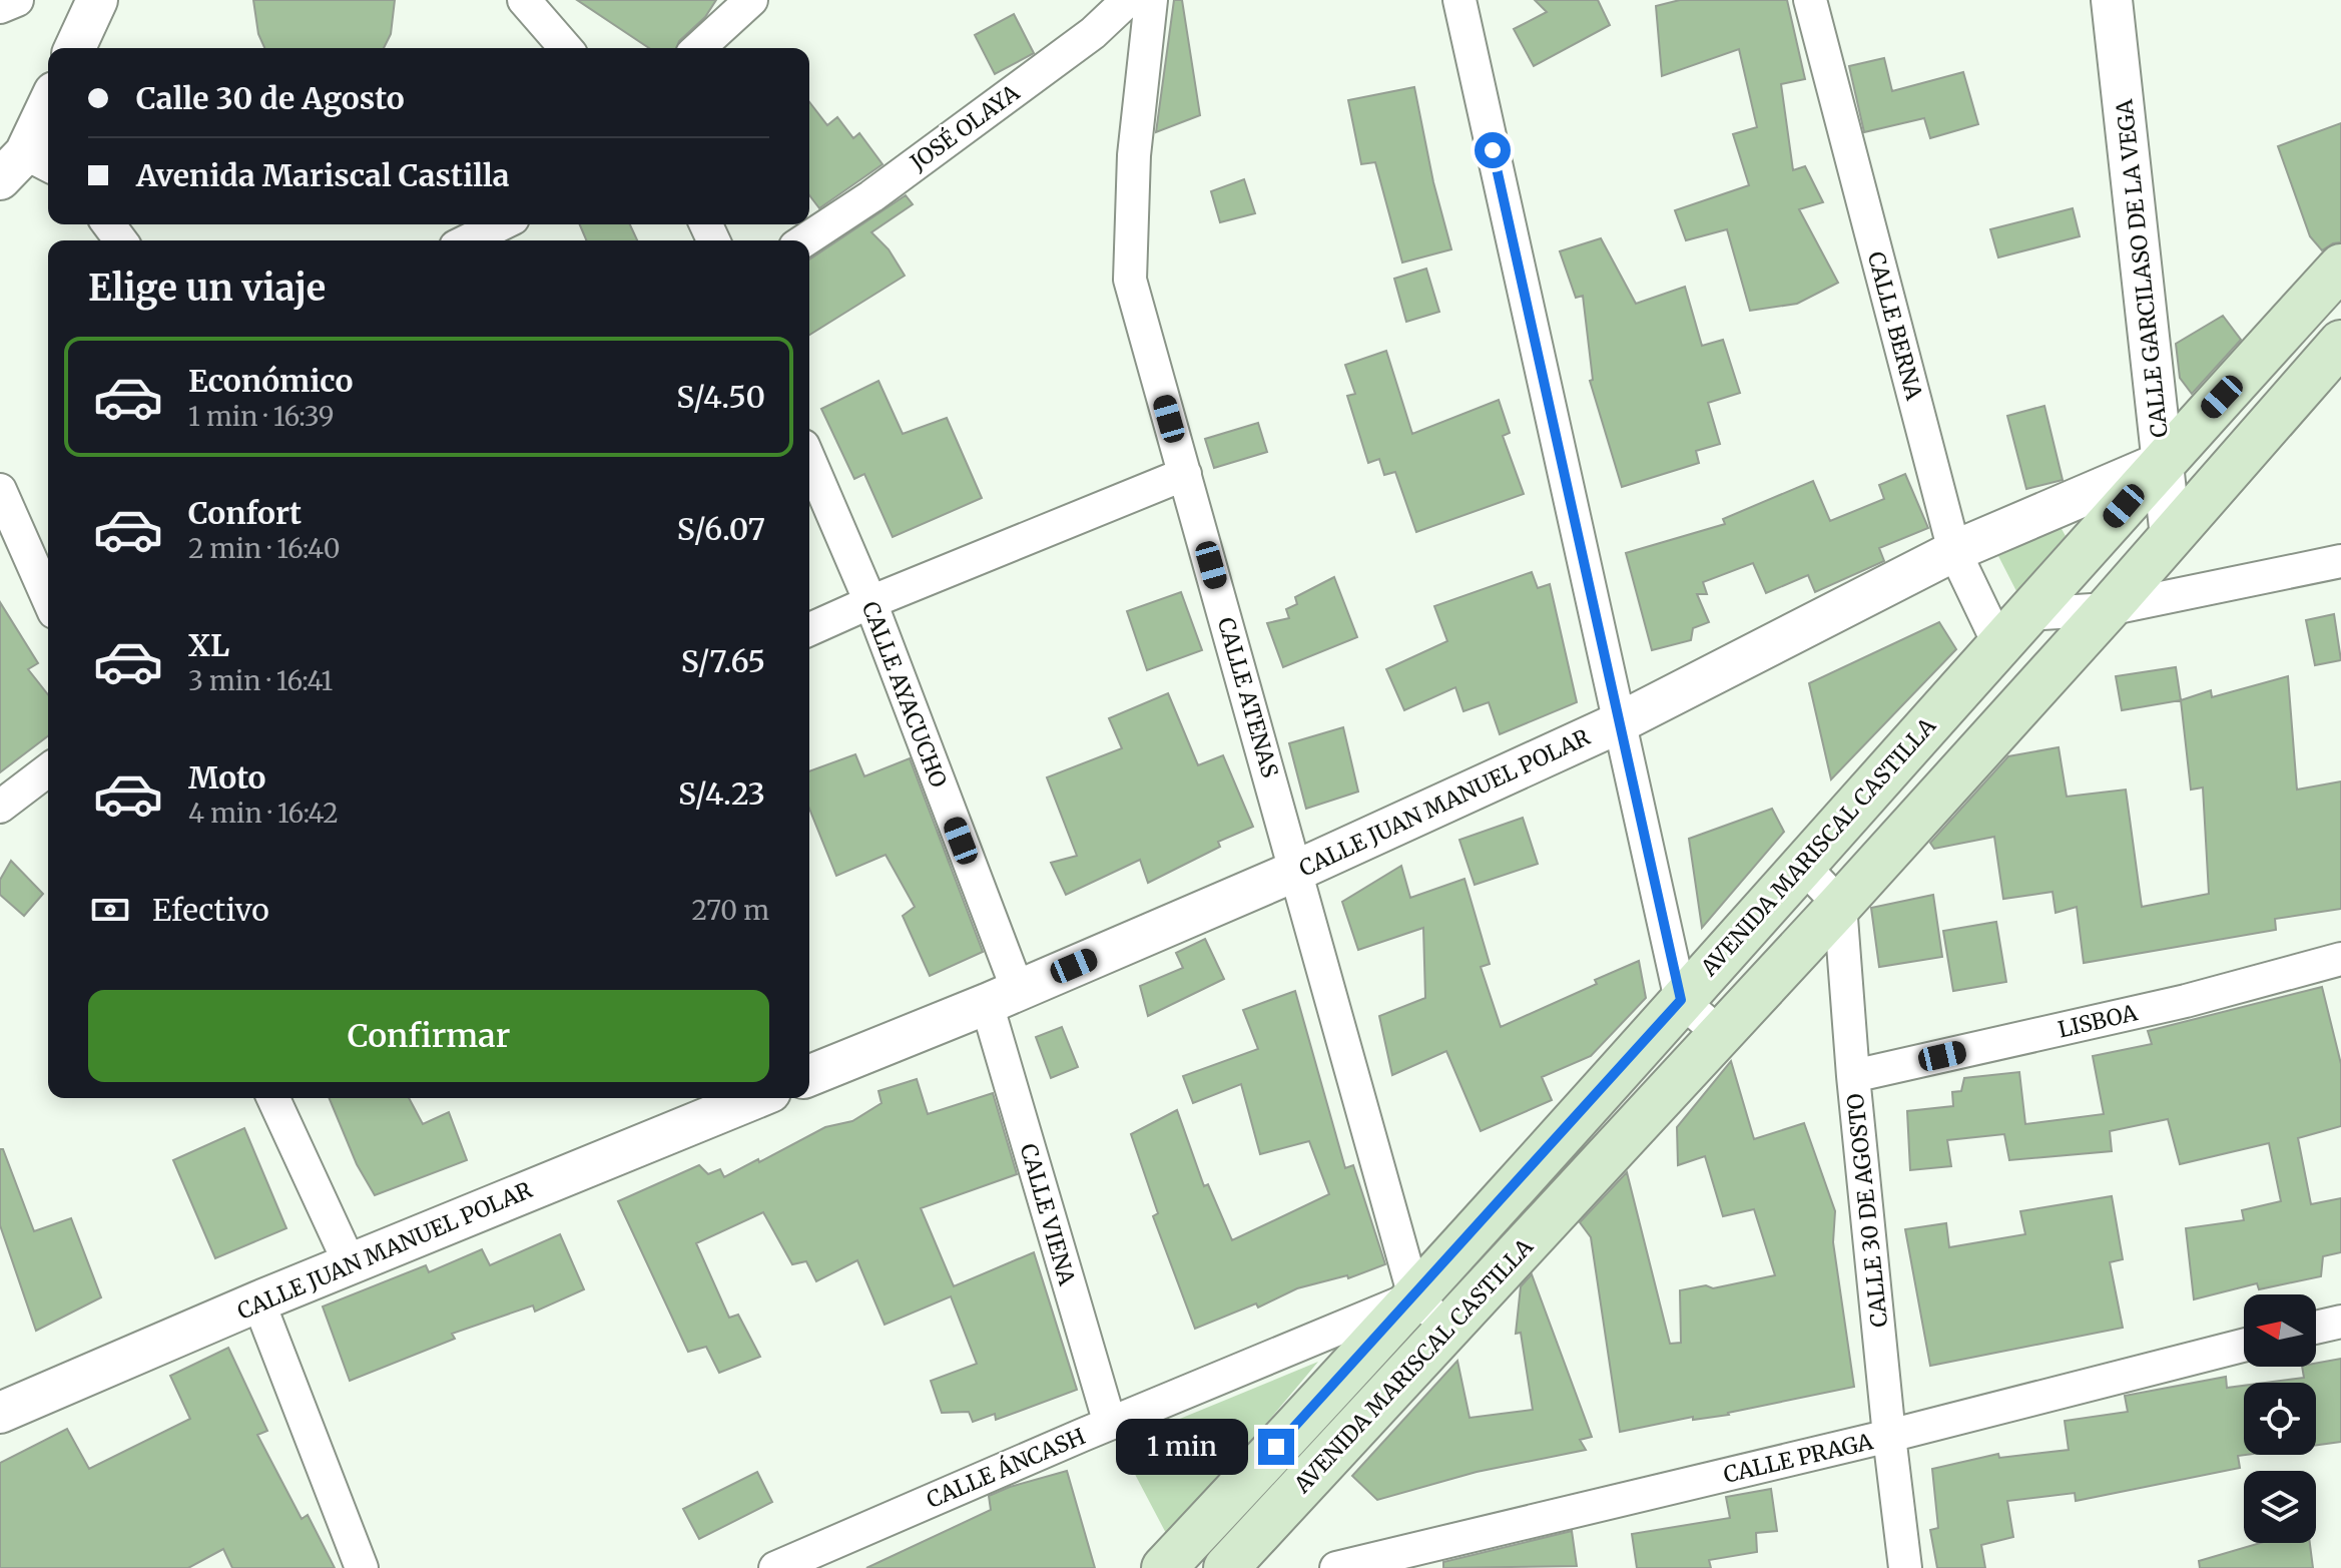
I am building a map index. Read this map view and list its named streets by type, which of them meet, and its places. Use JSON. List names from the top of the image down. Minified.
{"streets":{"main road":["AVENIDA MARISCAL CASTILLA"],"street":["JOSÉ OLAYA","CALLE GARCILASO DE LA VEGA","CALLE BERNA","CALLE AYACUCHO","CALLE ATENAS","CALLE JUAN MANUEL POLAR","LISBOA","CALLE 30 DE AGOSTO","CALLE VIENA","CALLE PRAGA","CALLE ÁNCASH"]},"crossings":[["CALLE GARCILASO DE LA VEGA","CALLE JUAN MANUEL POLAR"],["CALLE GARCILASO DE LA VEGA","AVENIDA MARISCAL CASTILLA"],["CALLE BERNA","CALLE JUAN MANUEL POLAR"],["CALLE BERNA","AVENIDA MARISCAL CASTILLA"],["CALLE AYACUCHO","CALLE JUAN MANUEL POLAR"],["CALLE AYACUCHO","CALLE VIENA"],["CALLE ATENAS","CALLE JUAN MANUEL POLAR"],["CALLE ATENAS","AVENIDA MARISCAL CASTILLA"],["CALLE ATENAS","CALLE ÁNCASH"],["CALLE JUAN MANUEL POLAR","AVENIDA MARISCAL CASTILLA"],["CALLE JUAN MANUEL POLAR","CALLE VIENA"],["AVENIDA MARISCAL CASTILLA","CALLE 30 DE AGOSTO"],["AVENIDA MARISCAL CASTILLA","CALLE ÁNCASH"],["LISBOA","CALLE 30 DE AGOSTO"],["CALLE 30 DE AGOSTO","CALLE PRAGA"],["CALLE VIENA","CALLE ÁNCASH"]],"north":"left","page":{"banner":["Calle 30 de Agosto","Avenida Mariscal Castilla"],"heading":"Elige un viaje","list":[{"name":"Económico","note":"1 min · 16:39","value":"S/4.50"},{"name":"Confort","note":"2 min · 16:40","value":"S/6.07"},{"name":"XL","note":"3 min · 16:41","value":"S/7.65"},{"name":"Moto","note":"4 min · 16:42","value":"S/4.23"}],"pay":["Efectivo","270 m"],"buttons":"Confirmar","bubble":"1 min"}}
